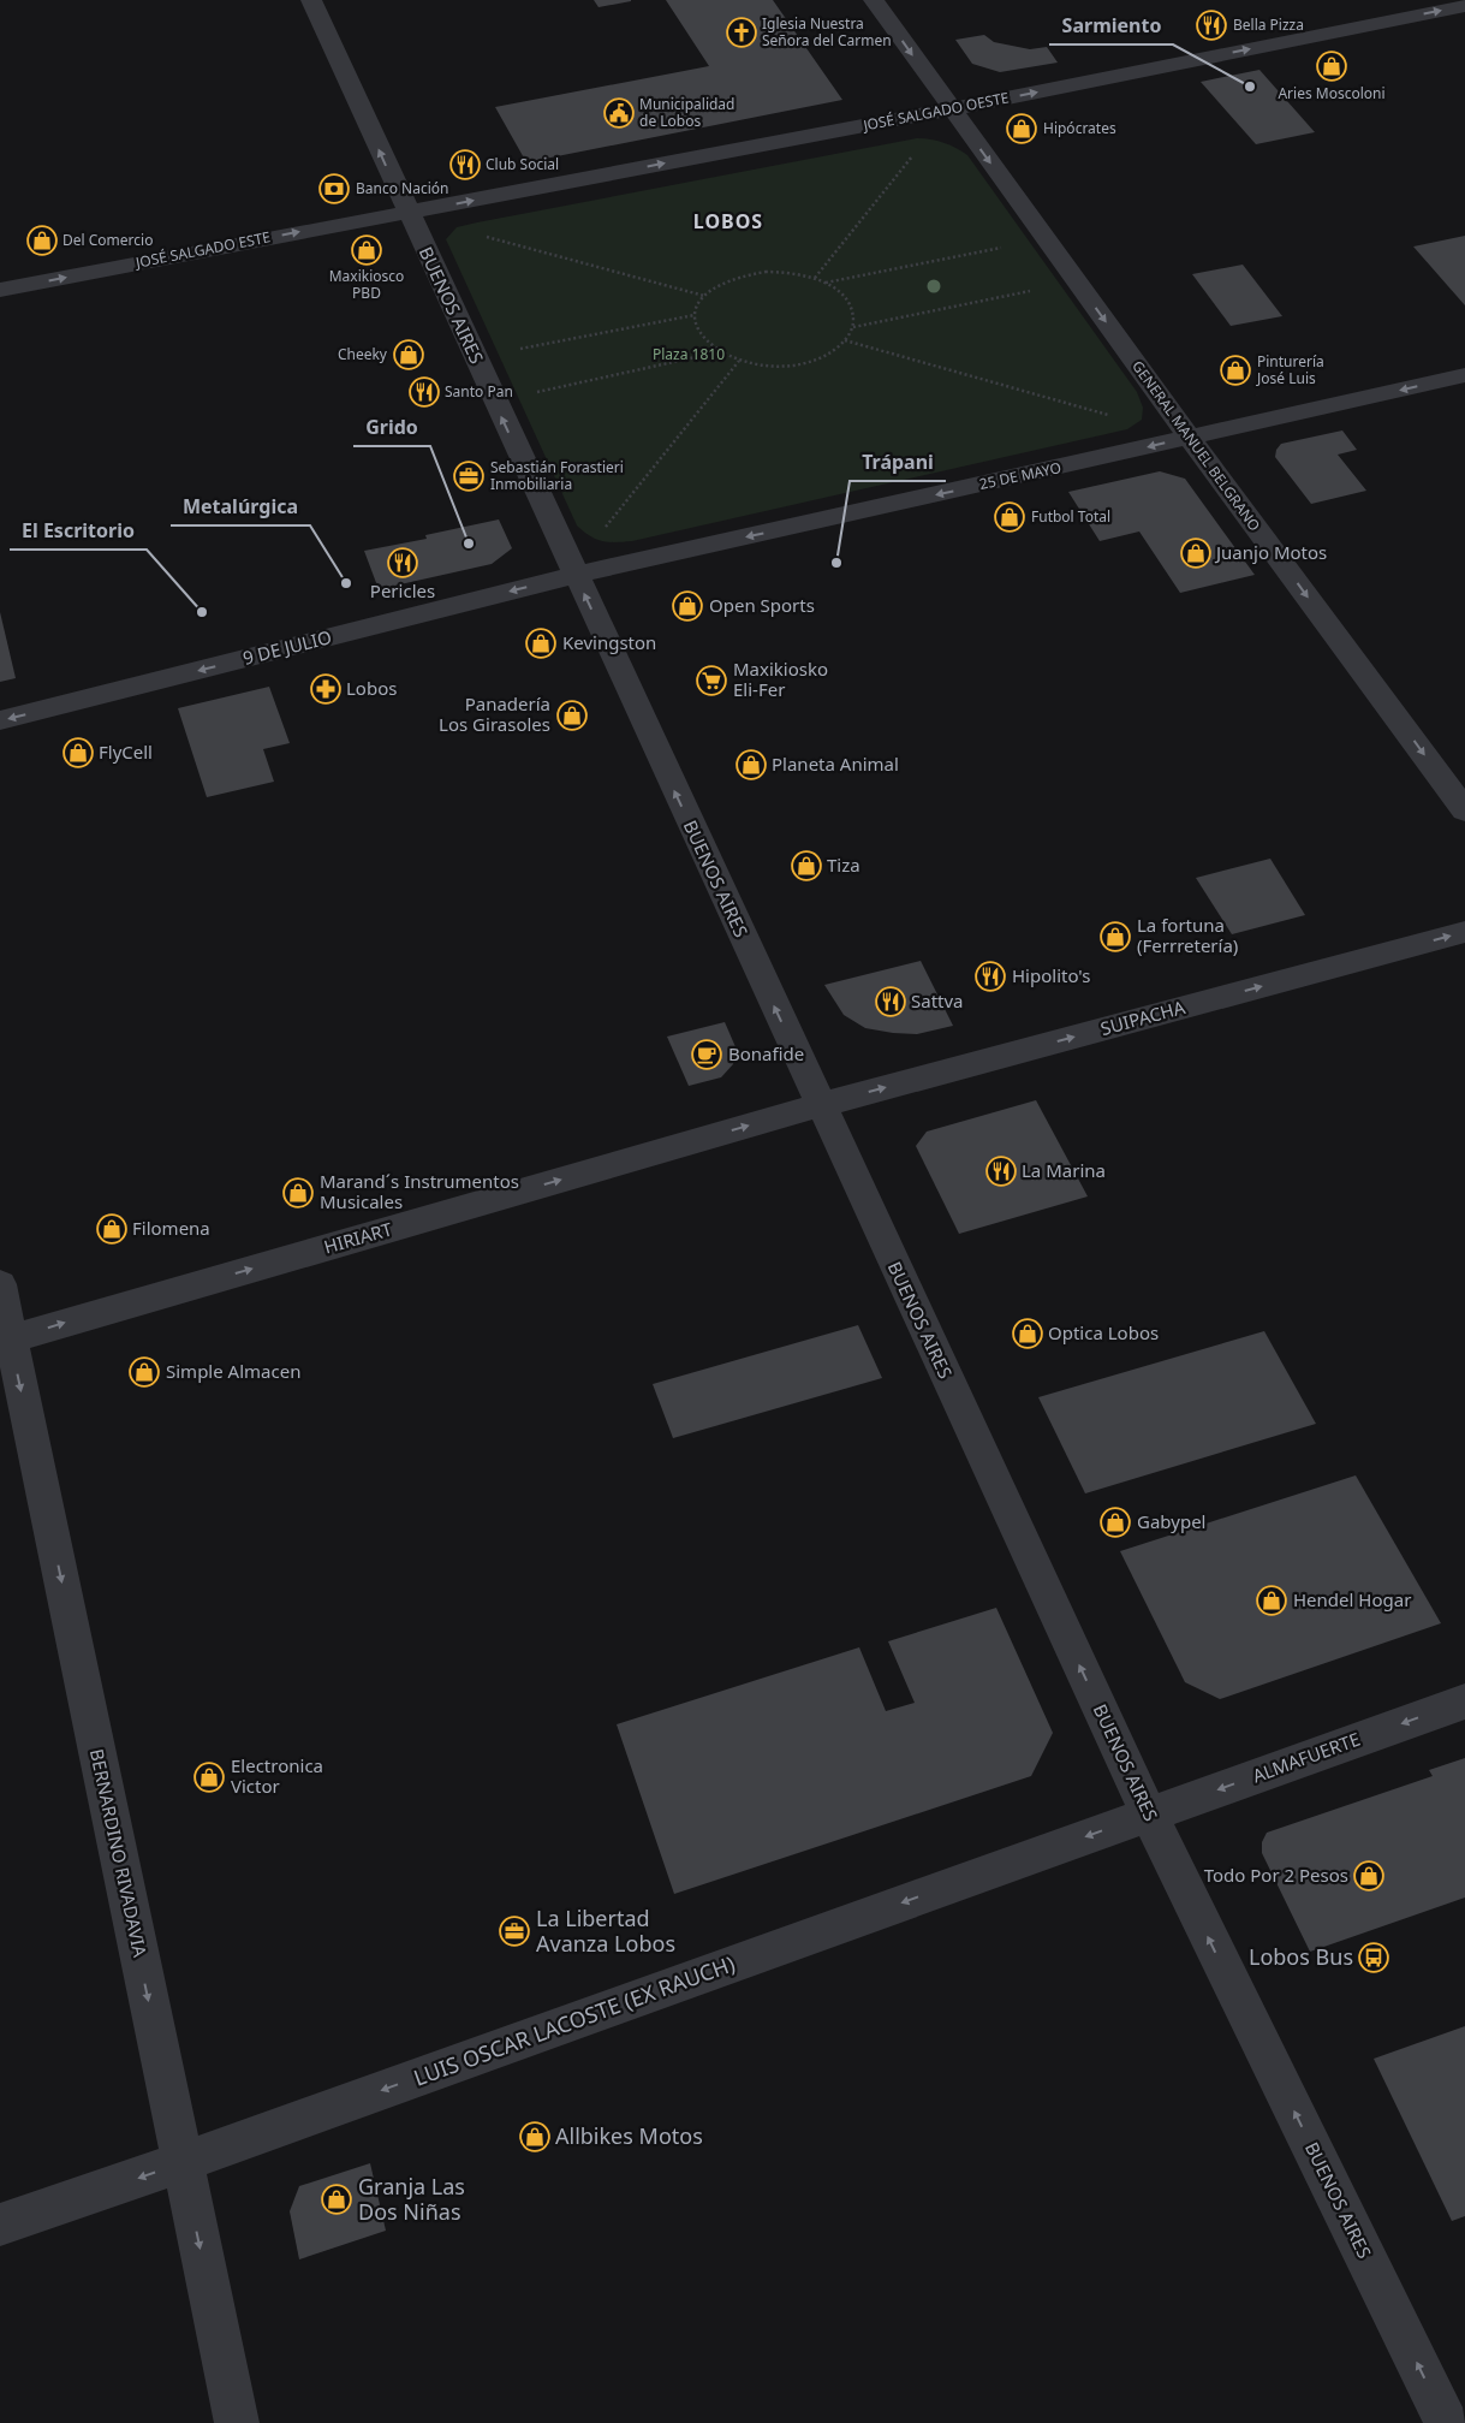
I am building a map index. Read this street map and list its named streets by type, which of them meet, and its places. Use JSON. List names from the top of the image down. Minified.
{"streets":{"street":["JOSÉ SALGADO OESTE","JOSÉ SALGADO ESTE","BUENOS AIRES","GENERAL MANUEL BELGRANO","25 DE MAYO","9 DE JULIO","SUIPACHA","HIRIART","ALMAFUERTE","BERNARDINO RIVADAVIA","LUIS OSCAR LACOSTE (EX RAUCH)"]},"crossings":[["JOSÉ SALGADO OESTE","JOSÉ SALGADO ESTE"],["JOSÉ SALGADO OESTE","BUENOS AIRES"],["JOSÉ SALGADO OESTE","GENERAL MANUEL BELGRANO"],["JOSÉ SALGADO ESTE","BUENOS AIRES"],["BUENOS AIRES","25 DE MAYO"],["BUENOS AIRES","9 DE JULIO"],["BUENOS AIRES","SUIPACHA"],["BUENOS AIRES","HIRIART"],["BUENOS AIRES","ALMAFUERTE"],["BUENOS AIRES","LUIS OSCAR LACOSTE (EX RAUCH)"],["GENERAL MANUEL BELGRANO","25 DE MAYO"],["25 DE MAYO","9 DE JULIO"],["SUIPACHA","HIRIART"],["HIRIART","BERNARDINO RIVADAVIA"],["ALMAFUERTE","LUIS OSCAR LACOSTE (EX RAUCH)"],["BERNARDINO RIVADAVIA","LUIS OSCAR LACOSTE (EX RAUCH)"]],"one_way":["JOSÉ SALGADO OESTE","JOSÉ SALGADO ESTE","BUENOS AIRES","GENERAL MANUEL BELGRANO","25 DE MAYO","9 DE JULIO","SUIPACHA","HIRIART","ALMAFUERTE","BERNARDINO RIVADAVIA","LUIS OSCAR LACOSTE (EX RAUCH)"],"districts":["LOBOS"],"parks":["Plaza 1810"],"places":{"restaurant":["Bella Pizza","Club Social","Santo Pan","Pericles","Hipolito's","Sattva","La Marina"],"church":["Iglesia Nuestra Señora del Carmen"],"shop":["Aries Moscoloni","Hipócrates","Del Comercio","Maxikiosco PBD","Cheeky","Pinturería José Luis","Futbol Total","Juanjo Motos","Open Sports","Kevingston","Panadería Los Girasoles","FlyCell","Planeta Animal","Tiza","La fortuna (Ferrretería)","Marand´s Instrumentos Musicales","Filomena","Optica Lobos","Simple Almacen","Gabypel","Hendel Hogar","Electronica Victor","Todo Por 2 Pesos","Allbikes Motos","Granja Las Dos Niñas"],"other":["Sarmiento","Grido","Trápani","Metalúrgica","El Escritorio"],"public building":["Municipalidad de Lobos"],"bank":["Banco Nación"],"office":["Sebastián Forastieri Inmobiliaria","La Libertad Avanza Lobos"],"supermarket":["Maxikiosko Eli-Fer"],"pharmacy":["Lobos"],"cafe":["Bonafide"],"bus stop":["Lobos Bus"]}}
